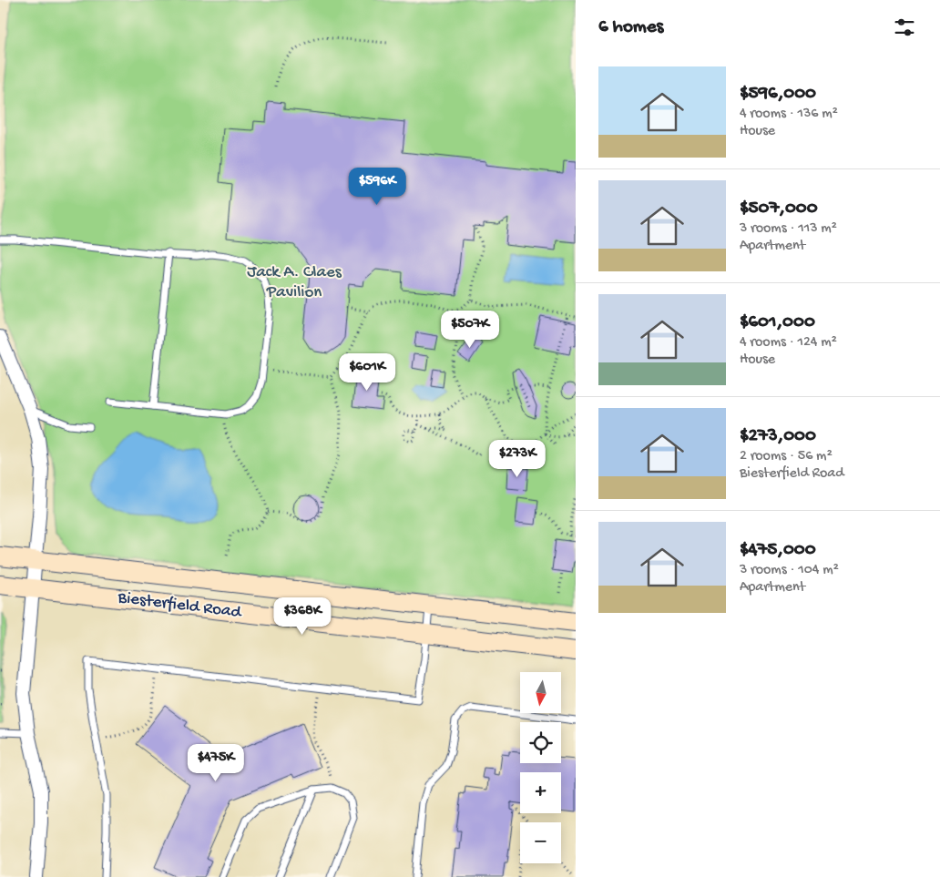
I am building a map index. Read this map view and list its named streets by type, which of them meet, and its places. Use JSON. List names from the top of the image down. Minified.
{"streets":{"main road":["Biesterfield Road"]},"parks":["Jack A. Claes Pavilion"],"north":"bottom","page":{"heading":"6 homes","list":[{"name":"$596,000","note":"4 rooms · 136 m² · House"},{"name":"$507,000","note":"3 rooms · 113 m² · Apartment"},{"name":"$601,000","note":"4 rooms · 124 m² · House"},{"name":"$273,000","note":"2 rooms · 56 m² · Biesterfield Road"},{"name":"$475,000","note":"3 rooms · 104 m² · Apartment"}],"price":["$596K","$507K","$601K","$273K","$368K","$475K"],"map_buttons":["+","−"]}}
